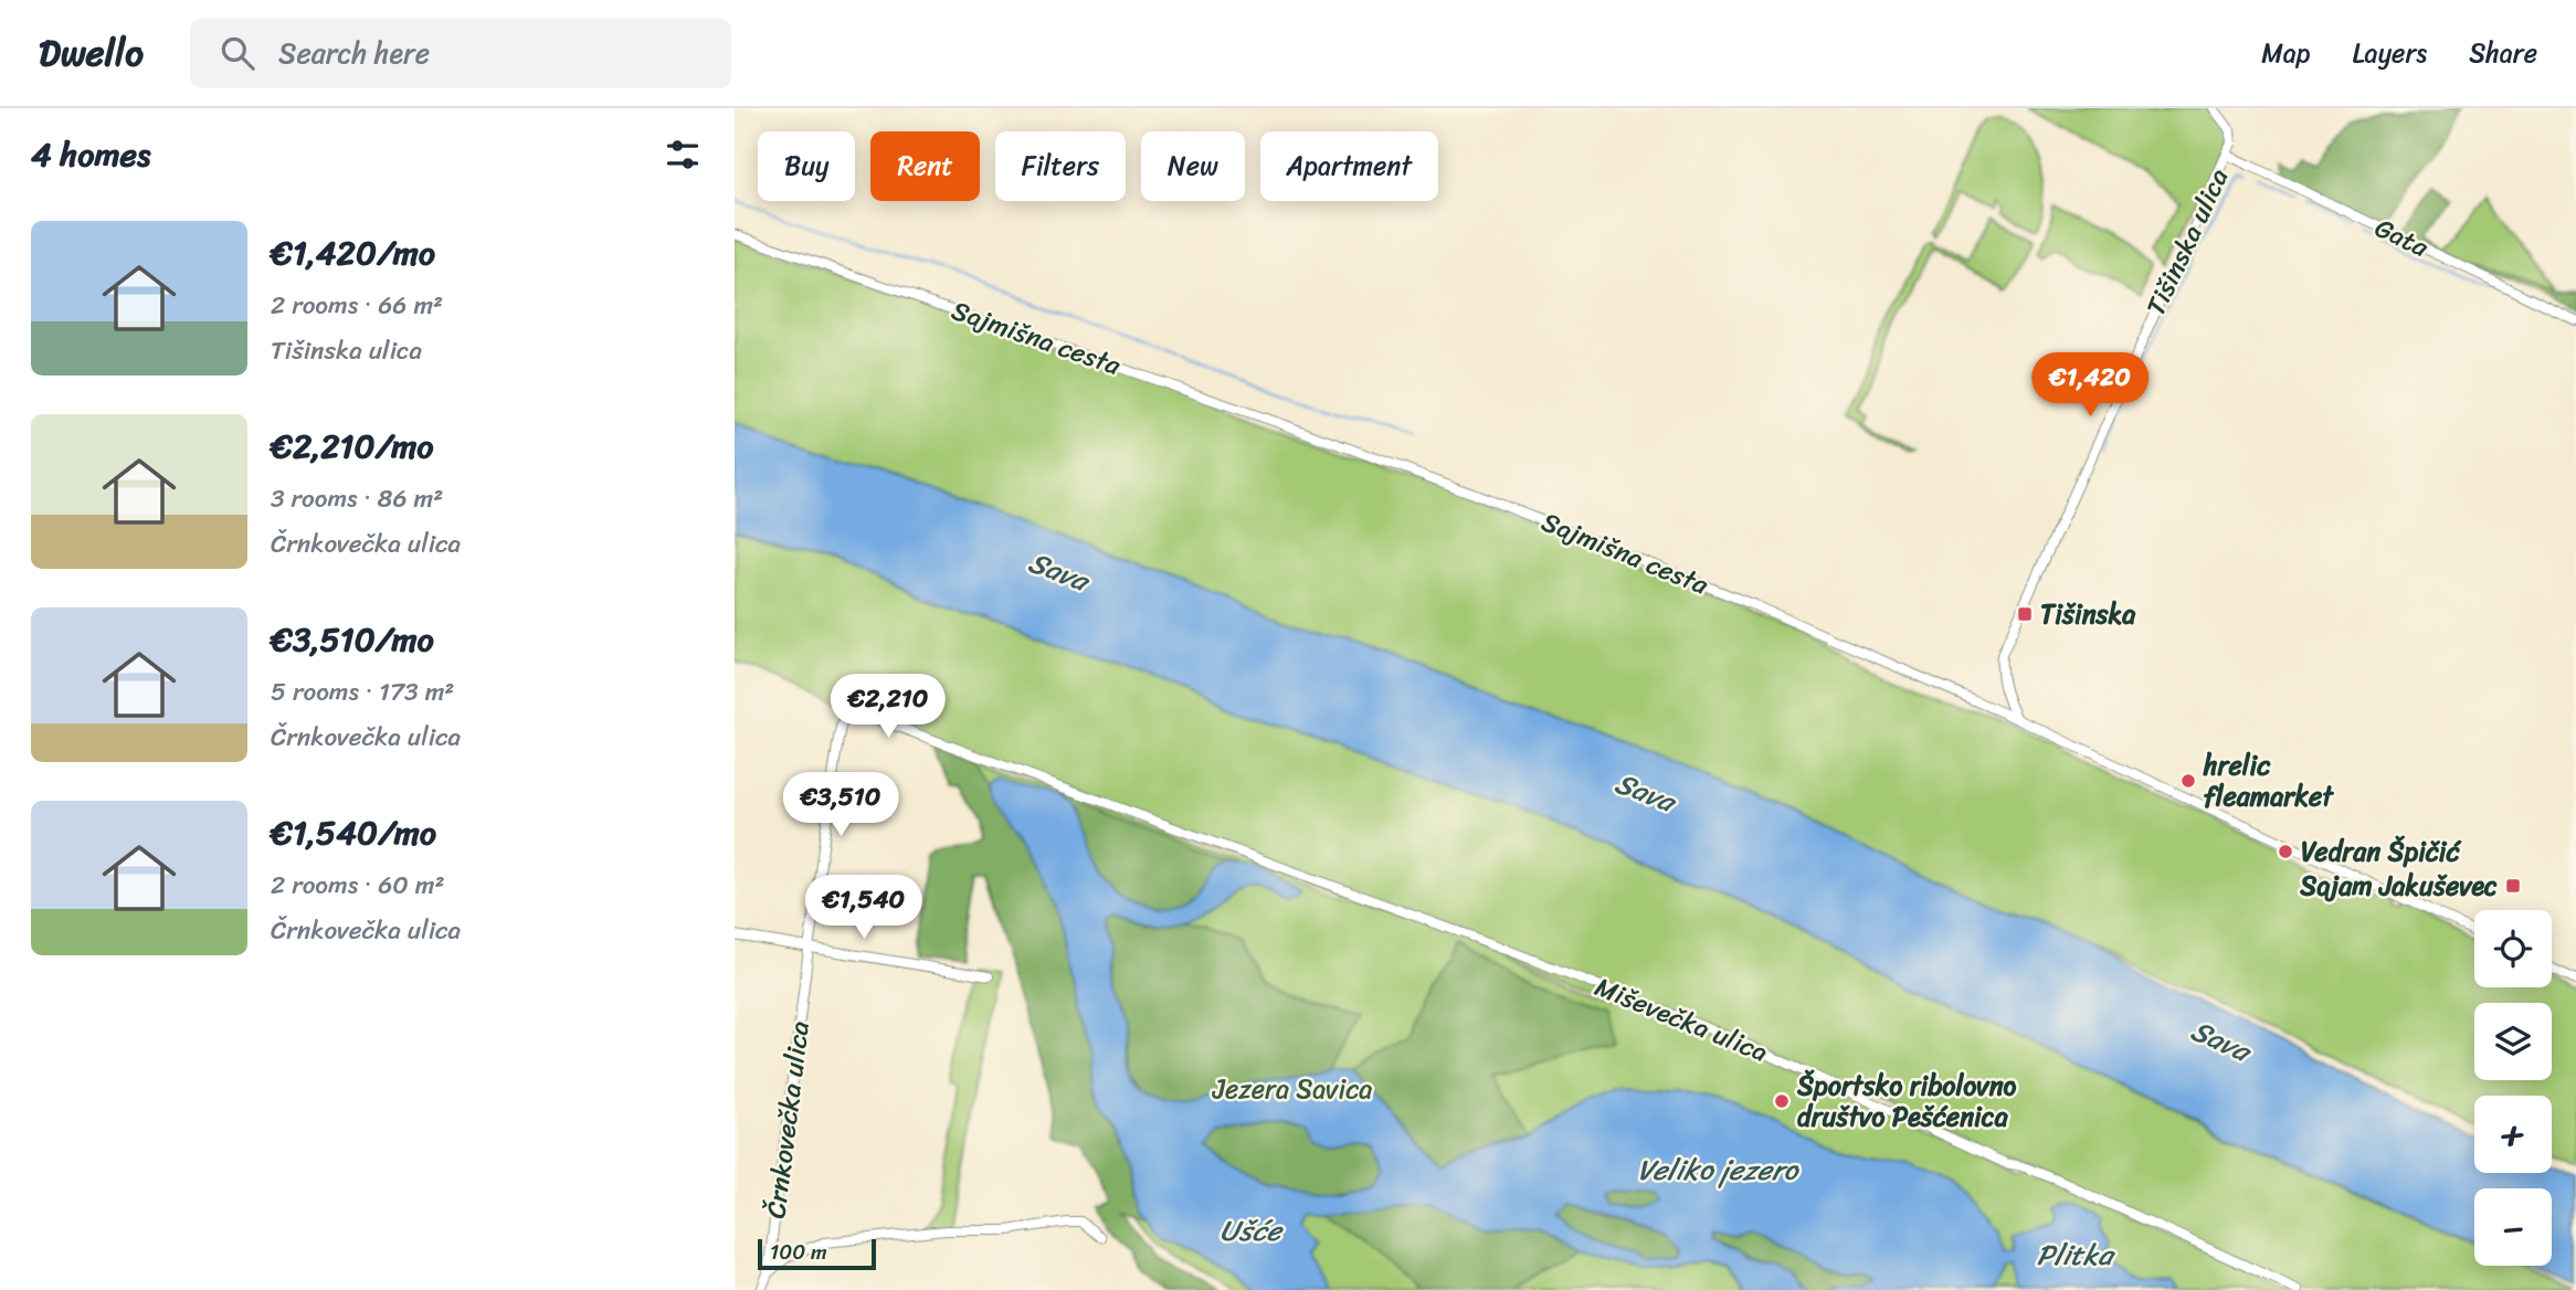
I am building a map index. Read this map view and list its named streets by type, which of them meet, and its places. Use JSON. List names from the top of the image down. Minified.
{"streets":{"street":["Gata","Tišinska ulica","Sajmišna cesta","Miševečka ulica","Črnkovečka ulica"]},"crossings":[["Gata","Tišinska ulica"],["Tišinska ulica","Sajmišna cesta"],["Miševečka ulica","Črnkovečka ulica"]],"water":["Sava","Veliko jezero","Ušće","Plitka"],"parks":["Jezera Savica"],"places":{"transit":["Tišinska","Sajam Jakuševec"],"other":["hrelic fleamarket","Vedran Špičić","Športsko ribolovno društvo Pešćenica"]},"scale_bar":"100 m","page":{"header":"Dwello","search":"Search here","nav":["Map","Layers","Share"],"heading":"4 homes","chip":["Buy","Rent","Filters","New","Apartment"],"list":[{"name":"€1,420/mo","note":"2 rooms · 66 m² · Tišinska ulica"},{"name":"€2,210/mo","note":"3 rooms · 86 m² · Črnkovečka ulica"},{"name":"€3,510/mo","note":"5 rooms · 173 m² · Črnkovečka ulica"},{"name":"€1,540/mo","note":"2 rooms · 60 m² · Črnkovečka ulica"}],"price":["€1,420","€2,210","€3,510","€1,540"],"map_buttons":["+","−"],"scale":"100 m"}}
